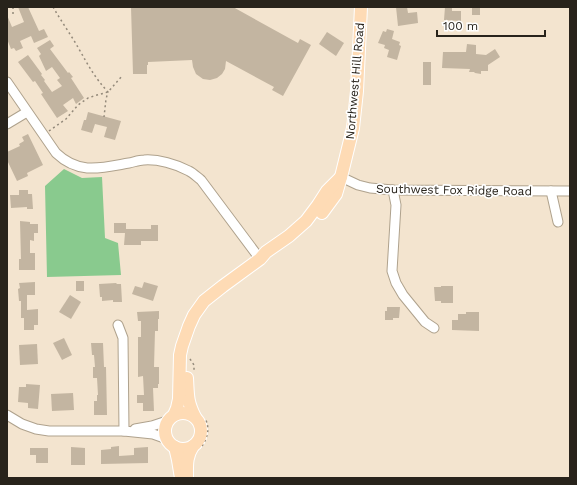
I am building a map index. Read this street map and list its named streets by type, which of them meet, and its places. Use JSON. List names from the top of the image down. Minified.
{"streets":{"main road":["Northwest Hill Road"],"street":["Southwest Fox Ridge Road"]},"crossings":[["Northwest Hill Road","Southwest Fox Ridge Road"]],"scale_bar":"100 m"}
